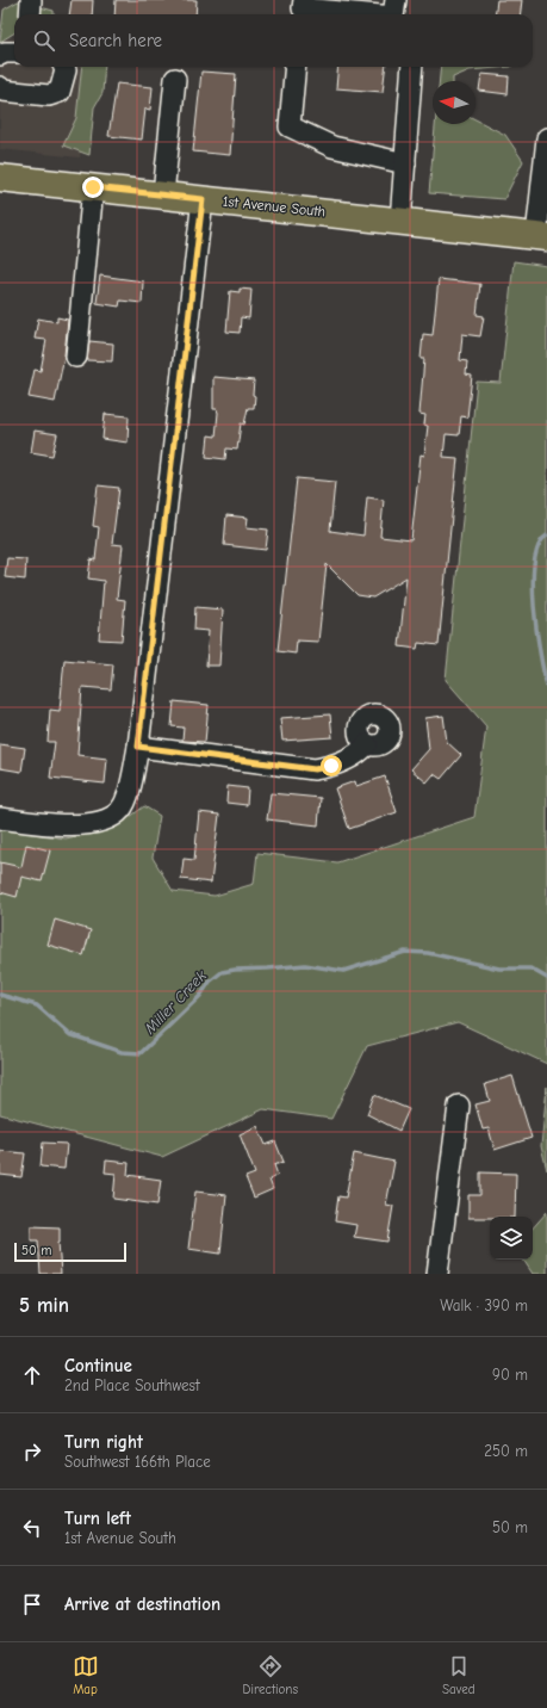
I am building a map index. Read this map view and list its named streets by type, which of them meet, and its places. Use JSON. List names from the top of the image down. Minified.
{"streets":{"main road":["1st Avenue South"]},"water":["Miller Creek"],"scale_bar":"50 m","north":"left","page":{"search":"Search here","scale":"50 m","heading":["5 min","Walk · 390 m"],"list":[["Continue","2nd Place Southwest","90 m"],["Turn right","Southwest 166th Place","250 m"],["Turn left","1st Avenue South","50 m"],"Arrive at destination"],"nav":["Map","Directions","Saved"]}}
